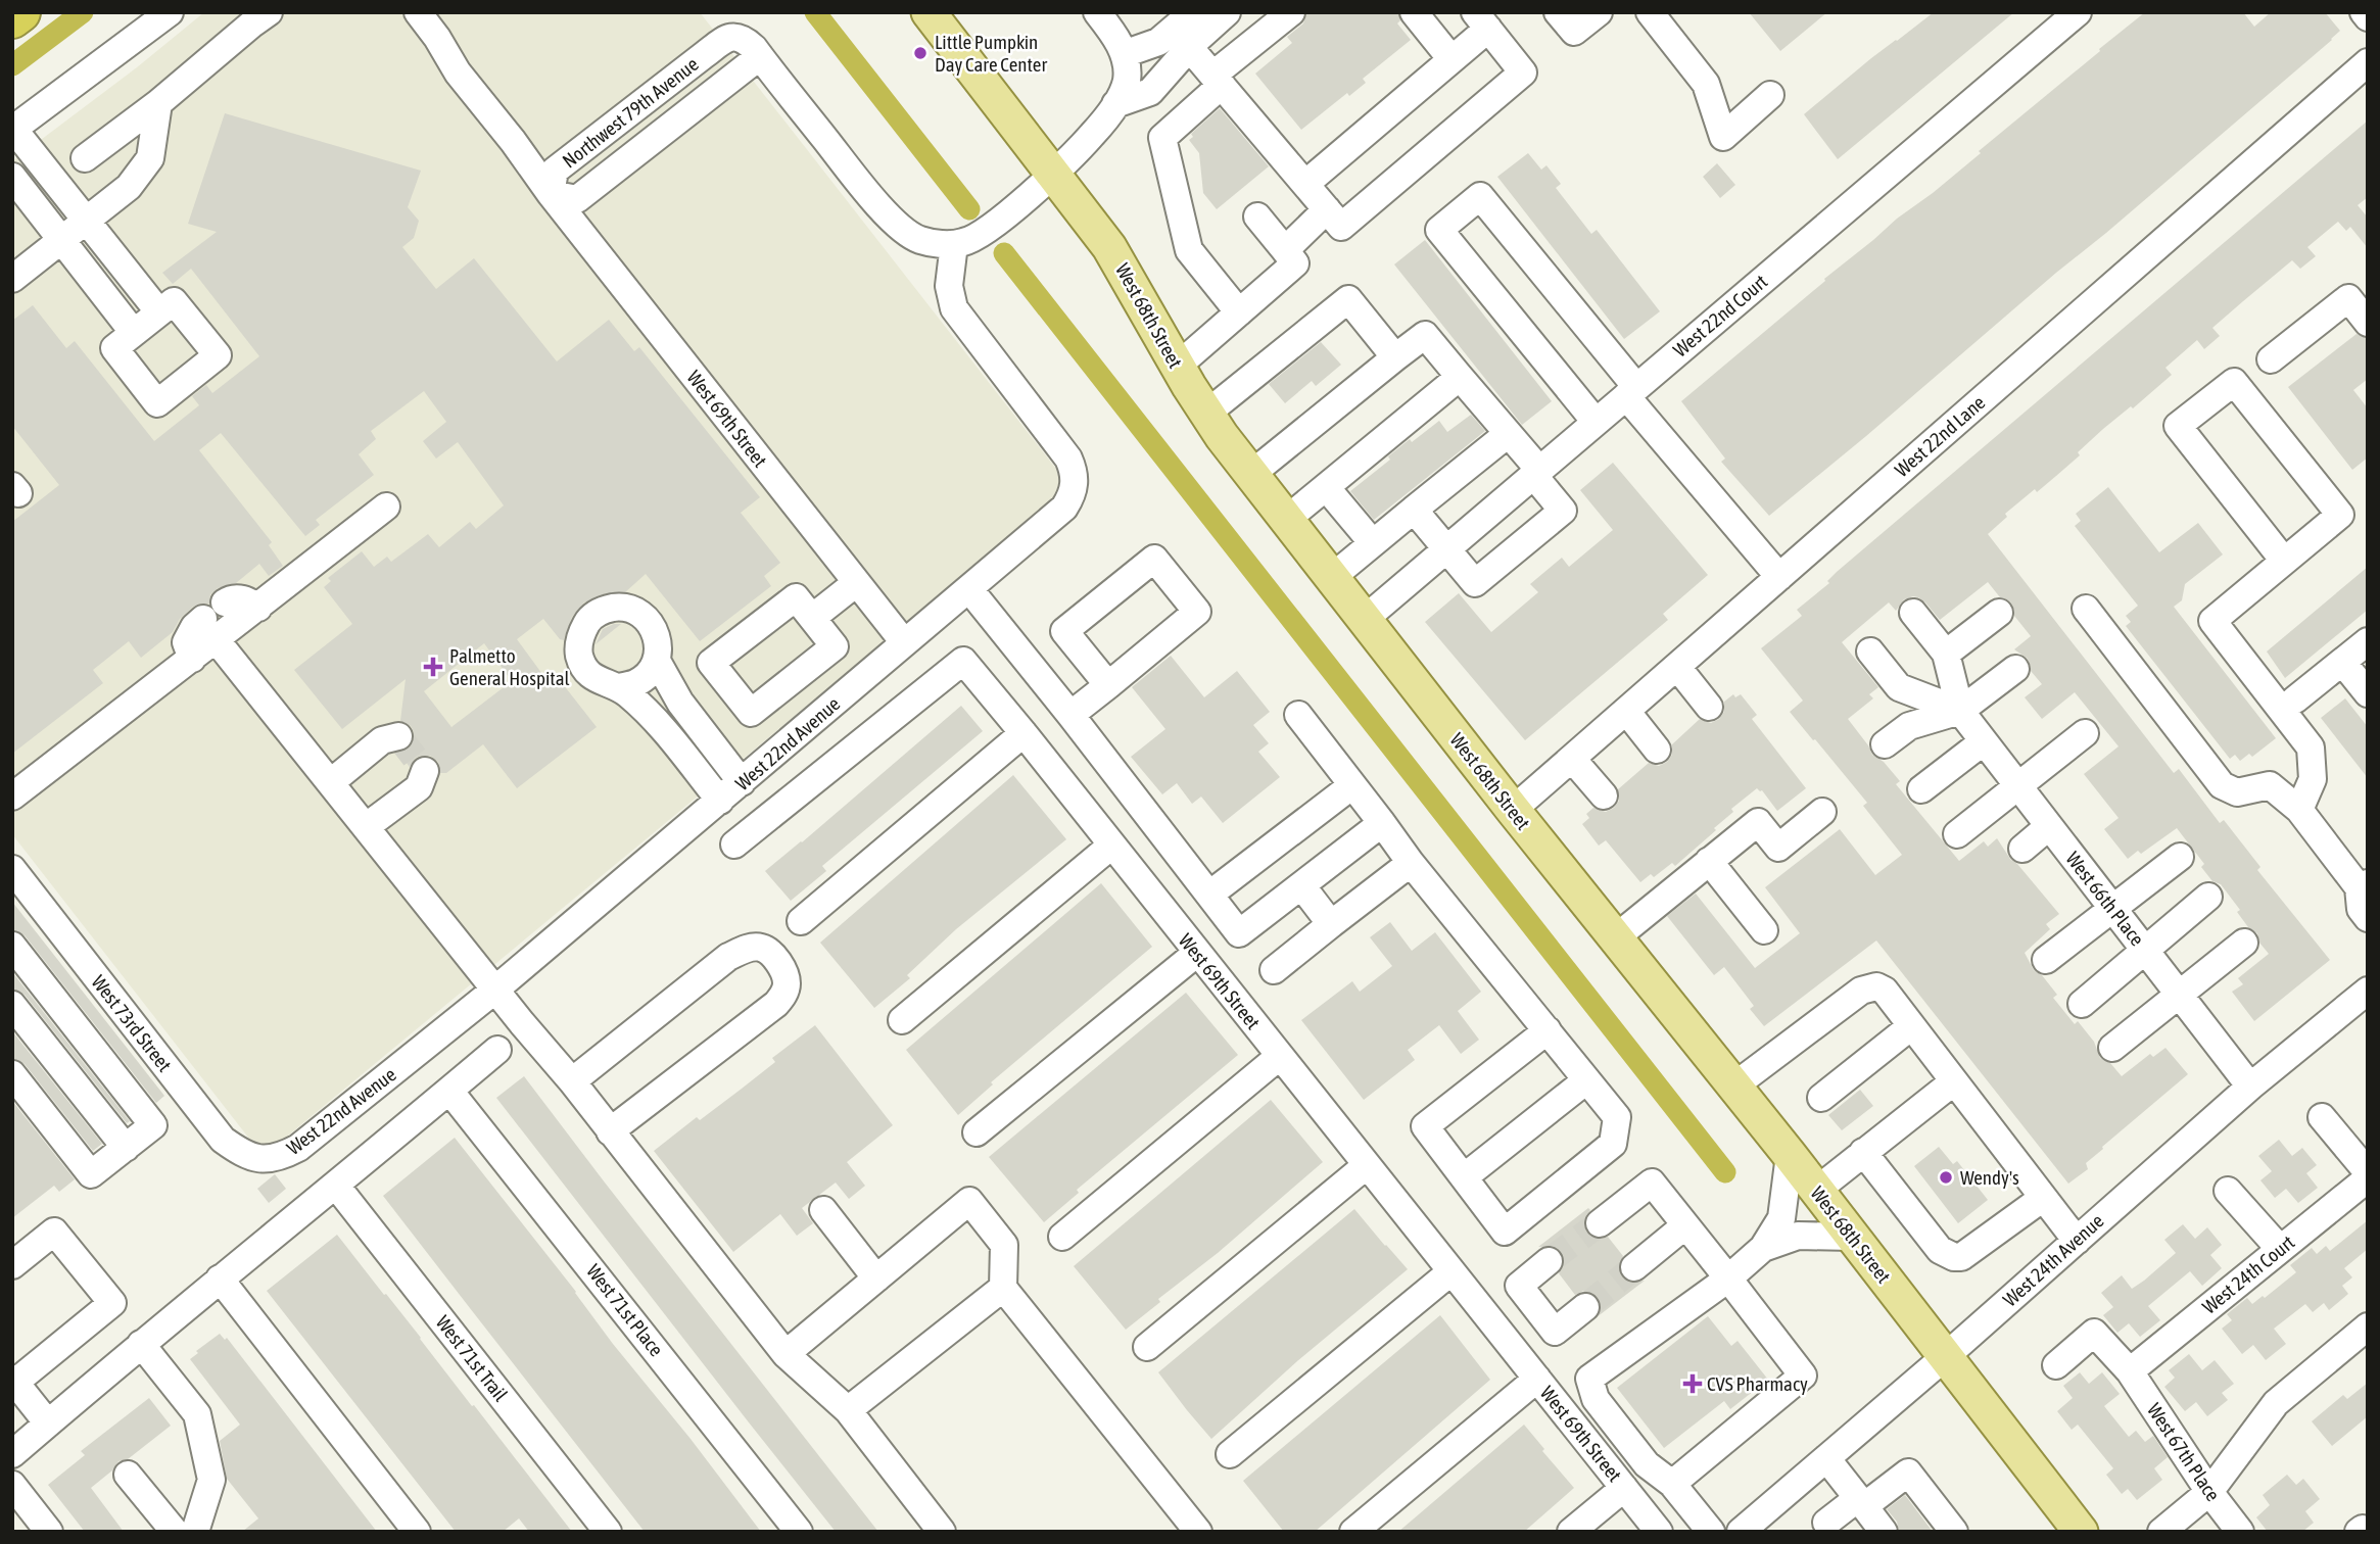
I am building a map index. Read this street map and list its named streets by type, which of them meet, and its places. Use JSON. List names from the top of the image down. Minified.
{"streets":{"main road":["West 68th Street"],"street":["Northwest 79th Avenue","West 22nd Court","West 69th Street","West 22nd Lane","West 22nd Avenue","West 66th Place","West 73rd Street","West 24th Avenue","West 24th Court","West 71st Place","West 71st Trail","West 67th Place"]},"crossings":[["Northwest 79th Avenue","West 69th Street"],["Northwest 79th Avenue","West 22nd Avenue"],["West 68th Street","West 22nd Court"],["West 68th Street","West 22nd Lane"],["West 68th Street","West 24th Avenue"],["West 69th Street","West 22nd Avenue"],["West 22nd Avenue","West 73rd Street"],["West 66th Place","West 24th Avenue"],["West 24th Court","West 67th Place"]],"places":{"other":["Little Pumpkin Day Care Center","Wendy's"],"health":["Palmetto General Hospital","CVS Pharmacy"]}}
